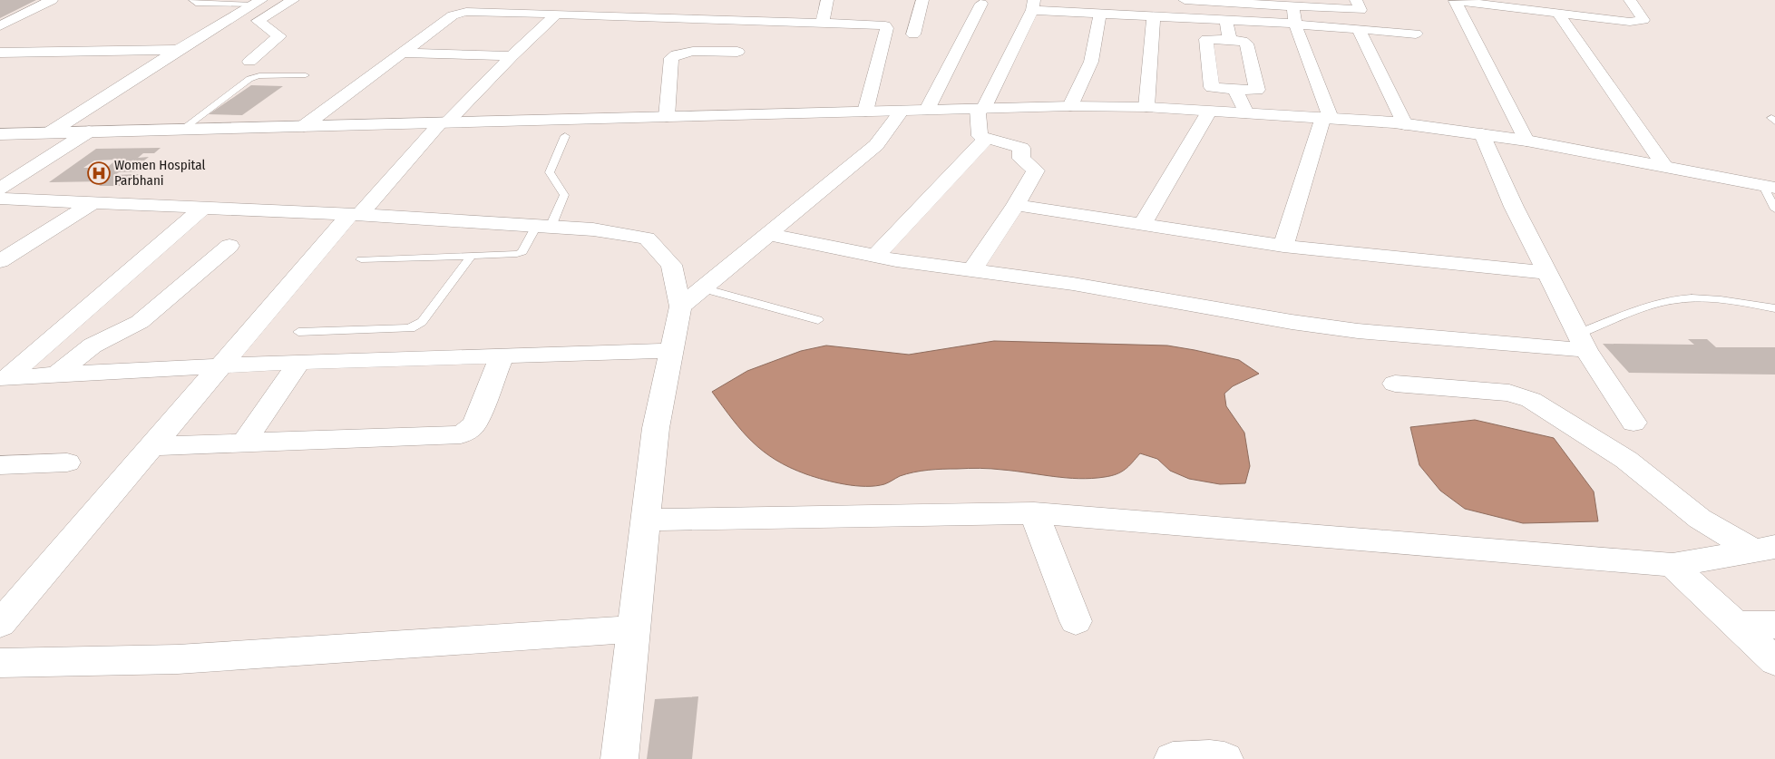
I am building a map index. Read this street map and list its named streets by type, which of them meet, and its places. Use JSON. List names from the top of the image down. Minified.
{"places":{"hospital":["Women Hospital Parbhani"]}}
